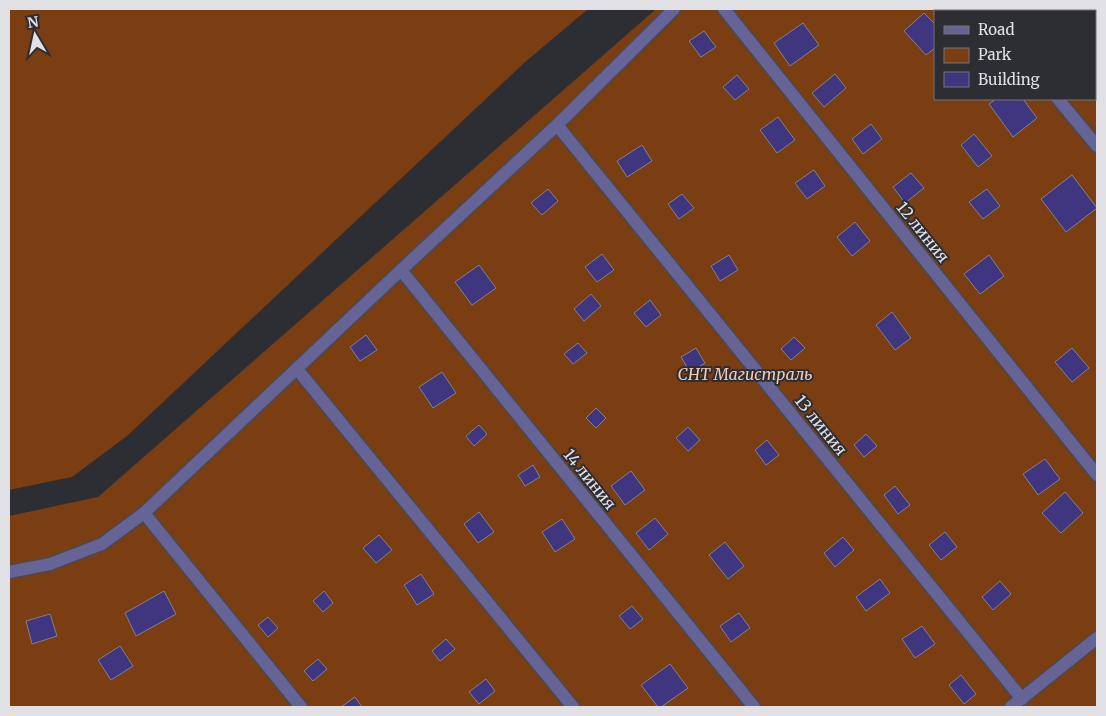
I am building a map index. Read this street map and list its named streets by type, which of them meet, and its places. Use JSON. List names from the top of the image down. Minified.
{"streets":{"street":["12 линия","13 линия","14 линия"]},"parks":["СНТ Магистраль"],"legend":["Road","Park","Building"],"north":"top"}
